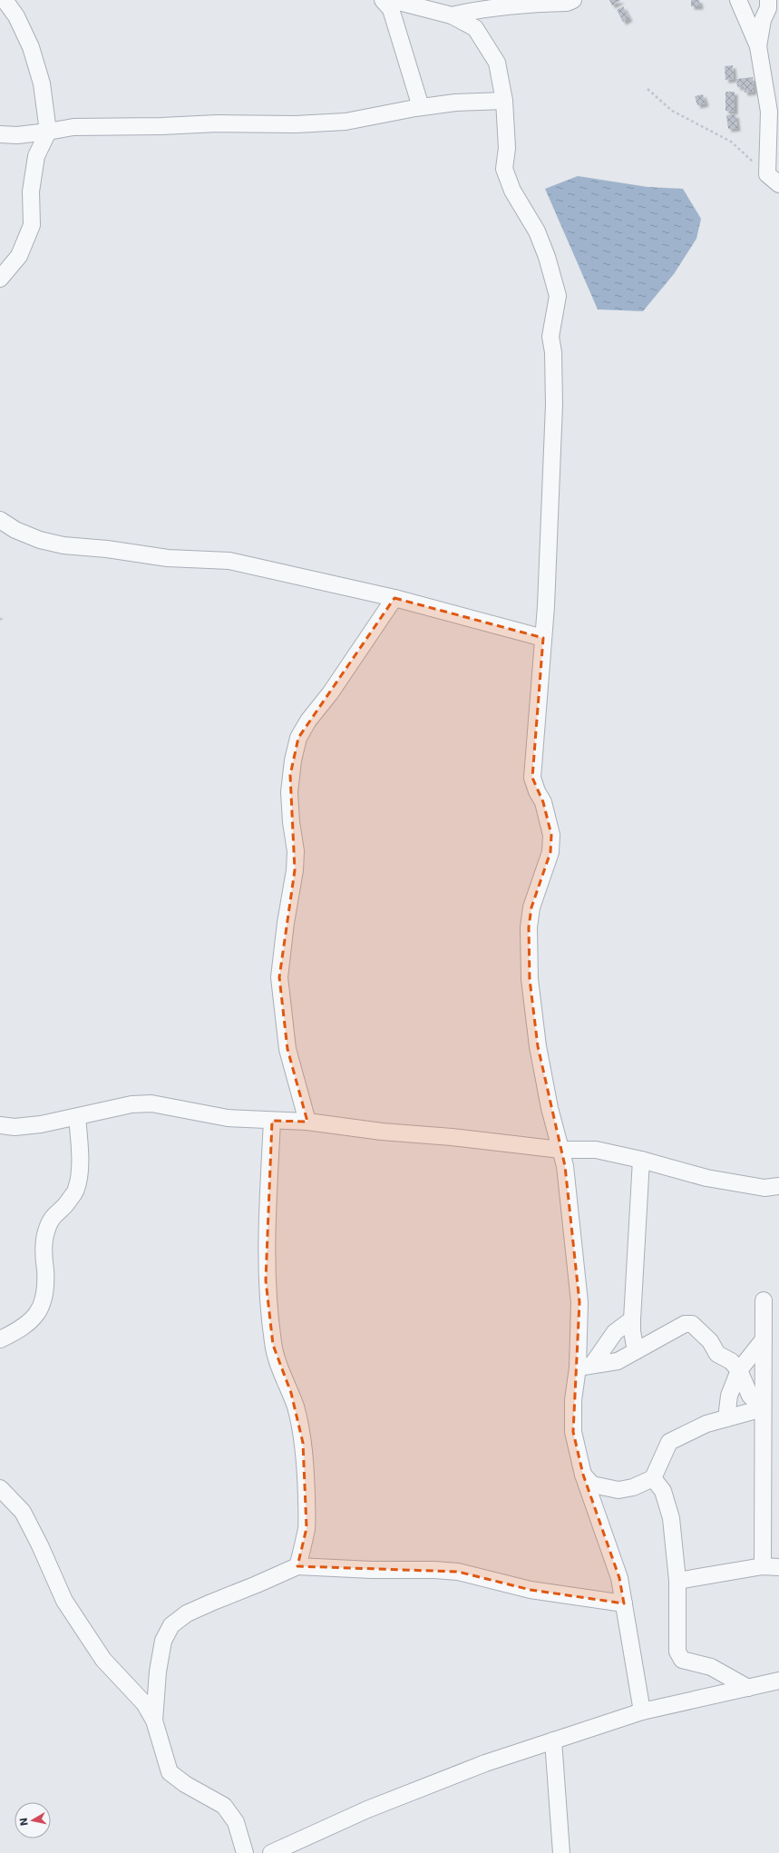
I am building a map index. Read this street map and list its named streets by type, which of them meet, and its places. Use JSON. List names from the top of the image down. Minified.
{"north":"left"}
